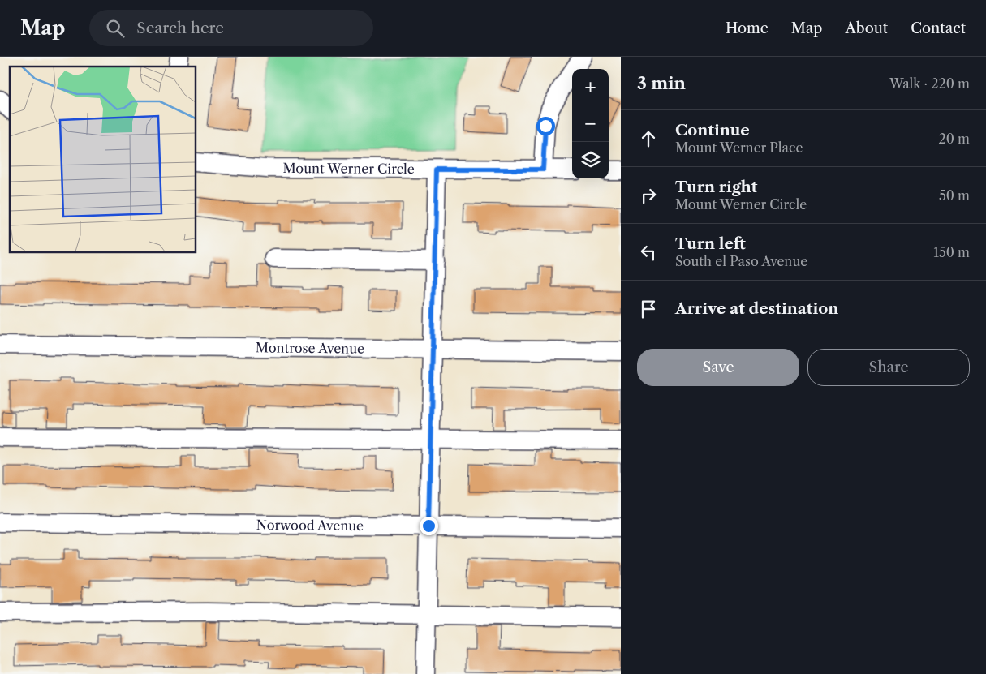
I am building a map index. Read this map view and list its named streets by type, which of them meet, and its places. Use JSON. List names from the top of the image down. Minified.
{"streets":{"street":["Mount Werner Circle","Montrose Avenue","Norwood Avenue"]},"page":{"header":"Map","search":"Search here","nav":["Home","Map","About","Contact"],"heading":["3 min","Walk · 220 m"],"map_buttons":["+","−"],"list":[["Continue","Mount Werner Place","20 m"],["Turn right","Mount Werner Circle","50 m"],["Turn left","South el Paso Avenue","150 m"],"Arrive at destination"],"buttons":["Save","Share"]}}
